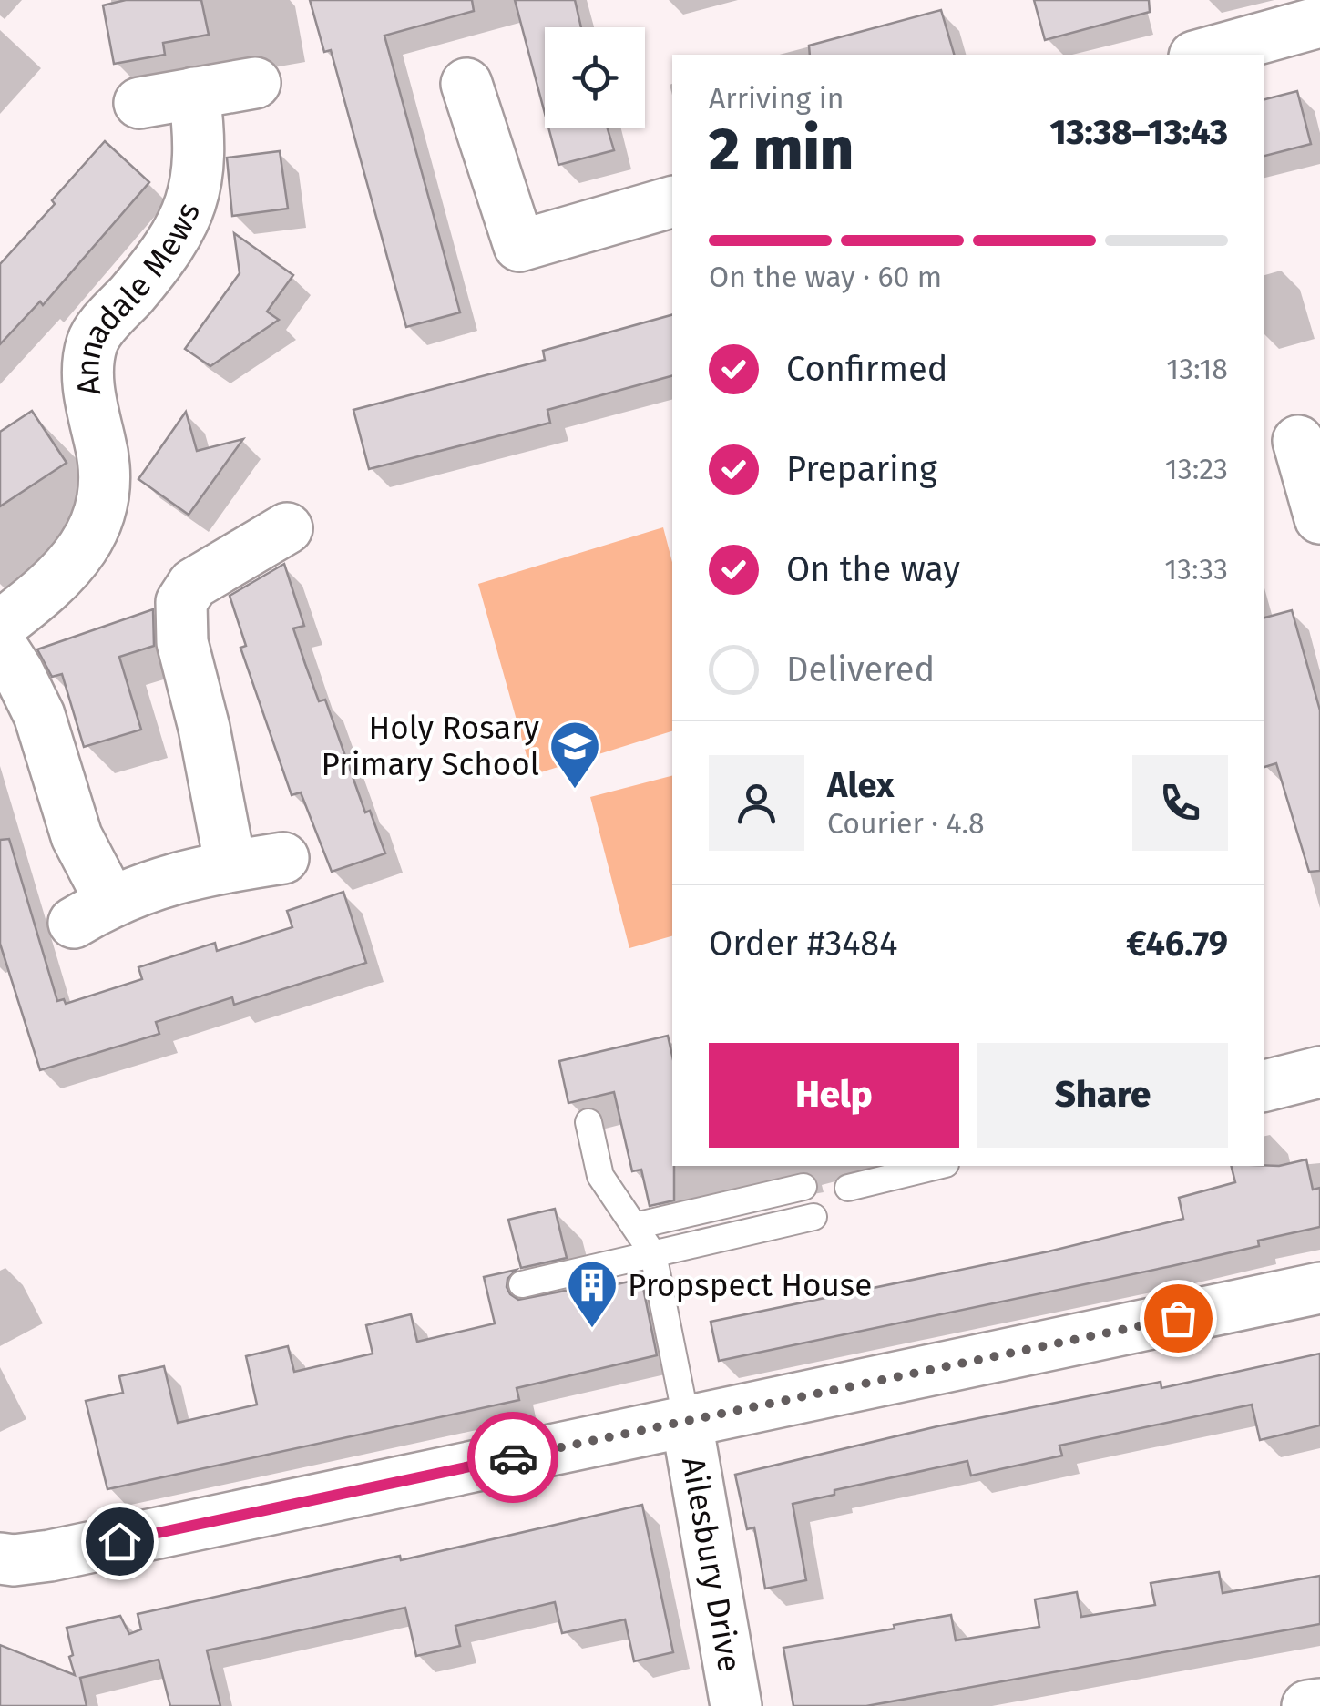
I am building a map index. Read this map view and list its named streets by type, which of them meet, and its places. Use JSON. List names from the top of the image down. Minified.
{"streets":{"street":["Annadale Mews","Ailesbury Drive"]},"places":{"school or university":["Holy Rosary Primary School"],"building":["Propspect House"]},"page":{"heading":["2 min","Arriving in","13:38–13:43"],"panel":["Alex","Courier · 4.8","Order #3484","€46.79"],"bar":"On the way · 60 m","list":[["Confirmed","13:18"],["Preparing","13:23"],["On the way","13:33"],"Delivered"],"buttons":["Help","Share"]}}
